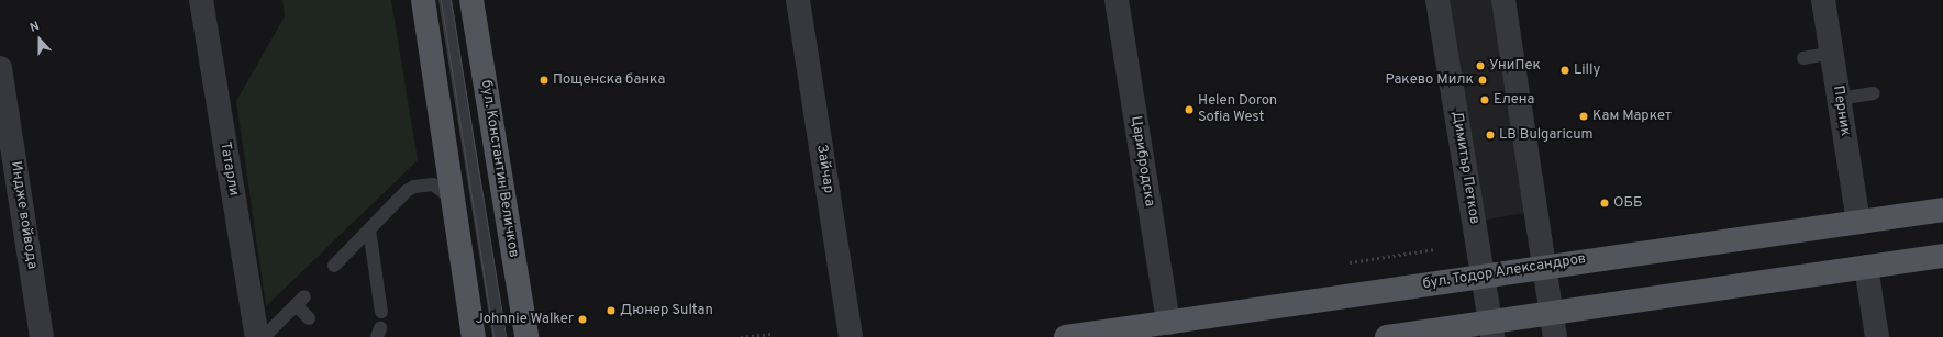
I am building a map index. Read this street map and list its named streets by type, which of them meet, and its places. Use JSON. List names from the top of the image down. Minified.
{"streets":{"main road":["бул. Константин Величков","бул. Тодор Александров"],"street":["Перник","Царибродска","Димитър Петков","Татарли","Зайчар","Индже войвода"]},"crossings":[["Перник","бул. Тодор Александров"],["Царибродска","бул. Тодор Александров"],["Димитър Петков","бул. Тодор Александров"]],"places":["УниПек","Lilly","Пощенска банка","Ракево Милк","Елена","Helen Doron Sofia West","Кам Маркет","LB Bulgaricum","ОББ","Дюнер Sultan","Johnnie Walker"],"north":"top"}
